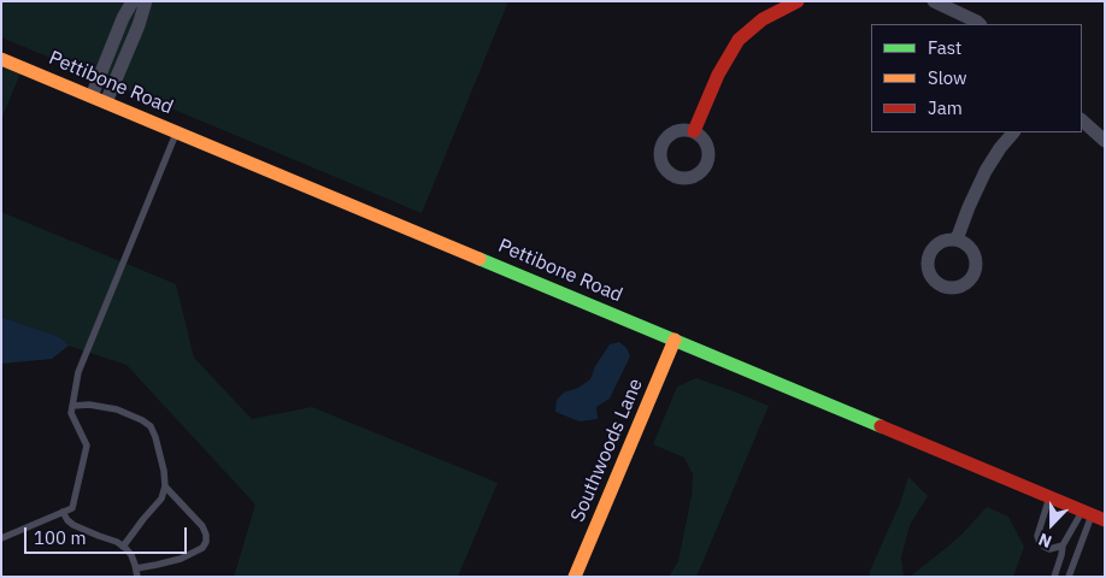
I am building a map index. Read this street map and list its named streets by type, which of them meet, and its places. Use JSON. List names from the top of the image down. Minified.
{"streets":{"street":["Pettibone Road","Southwoods Lane"]},"crossings":[["Pettibone Road","Southwoods Lane"]],"legend":["Fast","Slow","Jam"],"scale_bar":"100 m","north":"bottom"}
